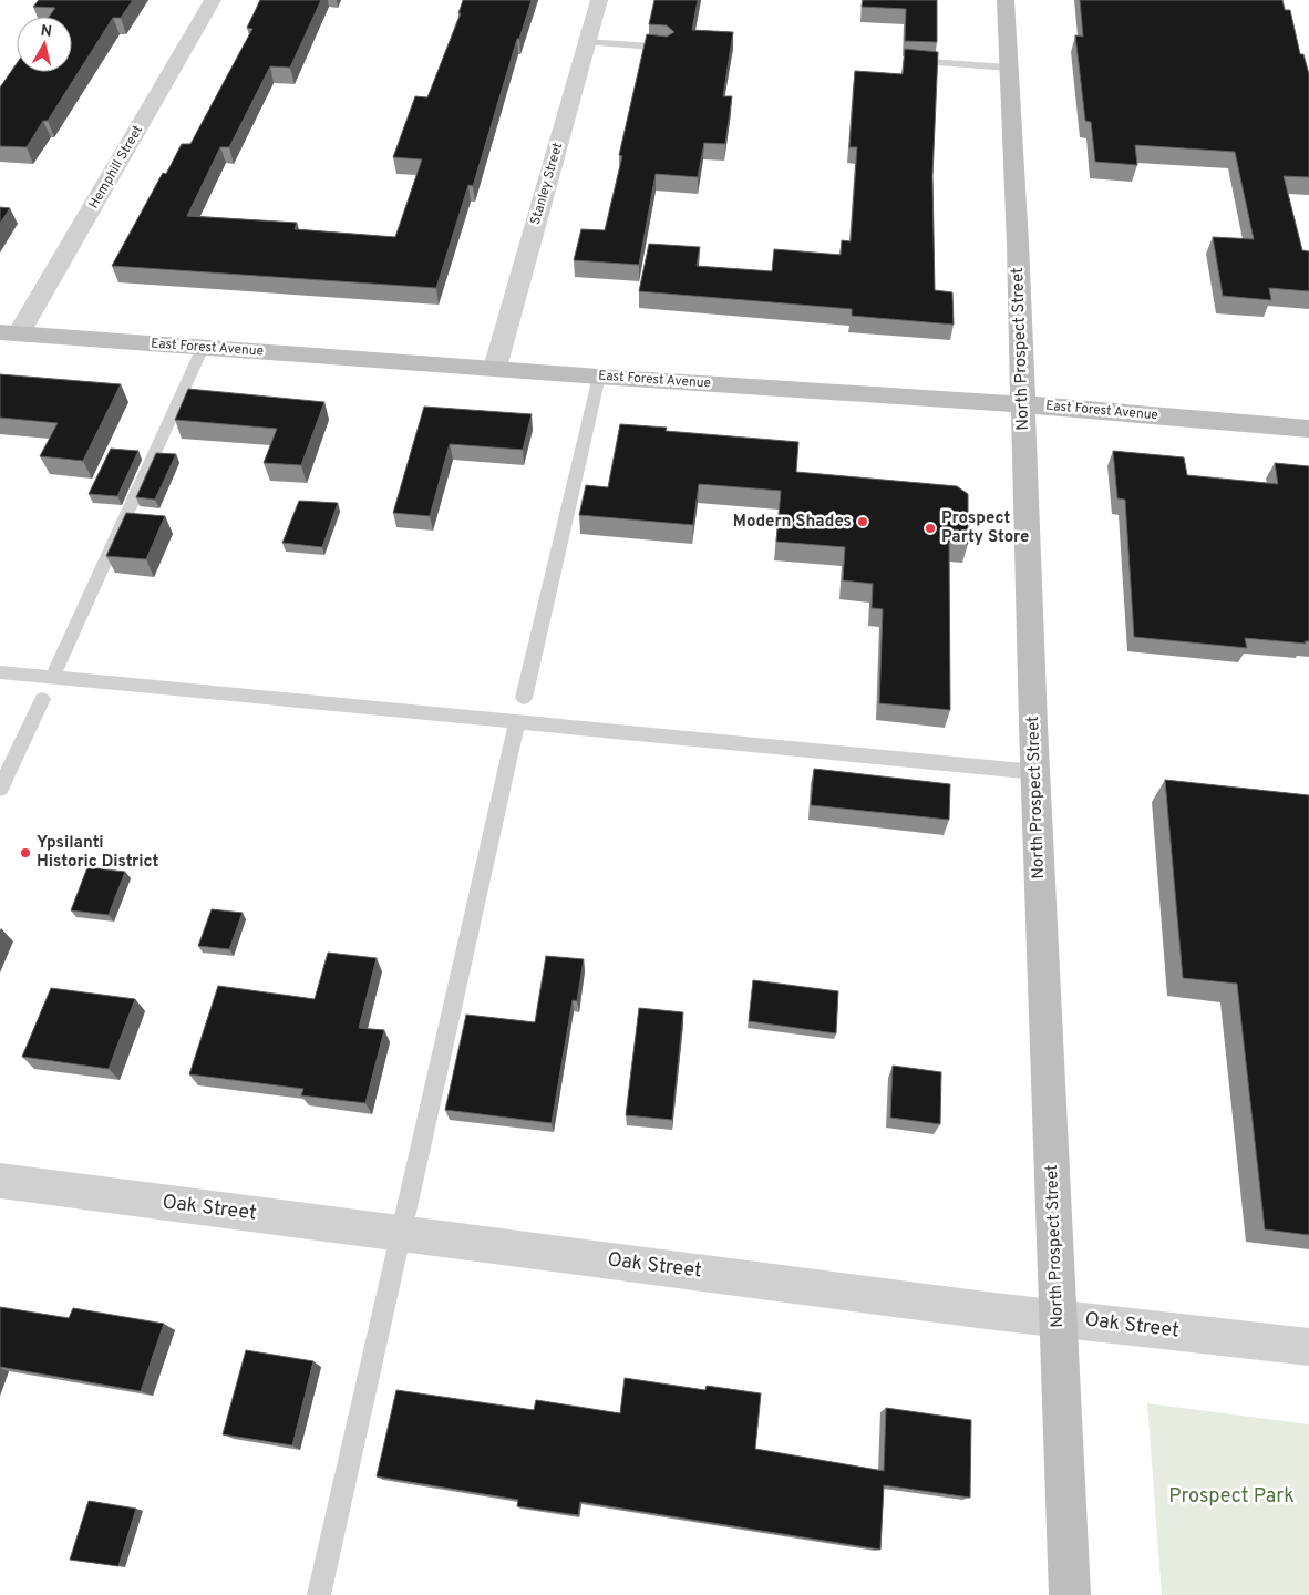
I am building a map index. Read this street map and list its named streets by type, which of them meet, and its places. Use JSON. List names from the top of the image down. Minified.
{"streets":{"main road":["East Forest Avenue","North Prospect Street"],"street":["Hemphill Street","Stanley Street","Oak Street"]},"crossings":[["Hemphill Street","East Forest Avenue"],["Stanley Street","East Forest Avenue"],["East Forest Avenue","North Prospect Street"],["North Prospect Street","Oak Street"]],"parks":["Prospect Park"],"places":["Modern Shades","Prospect Party Store","Ypsilanti Historic District"],"north":"top"}
